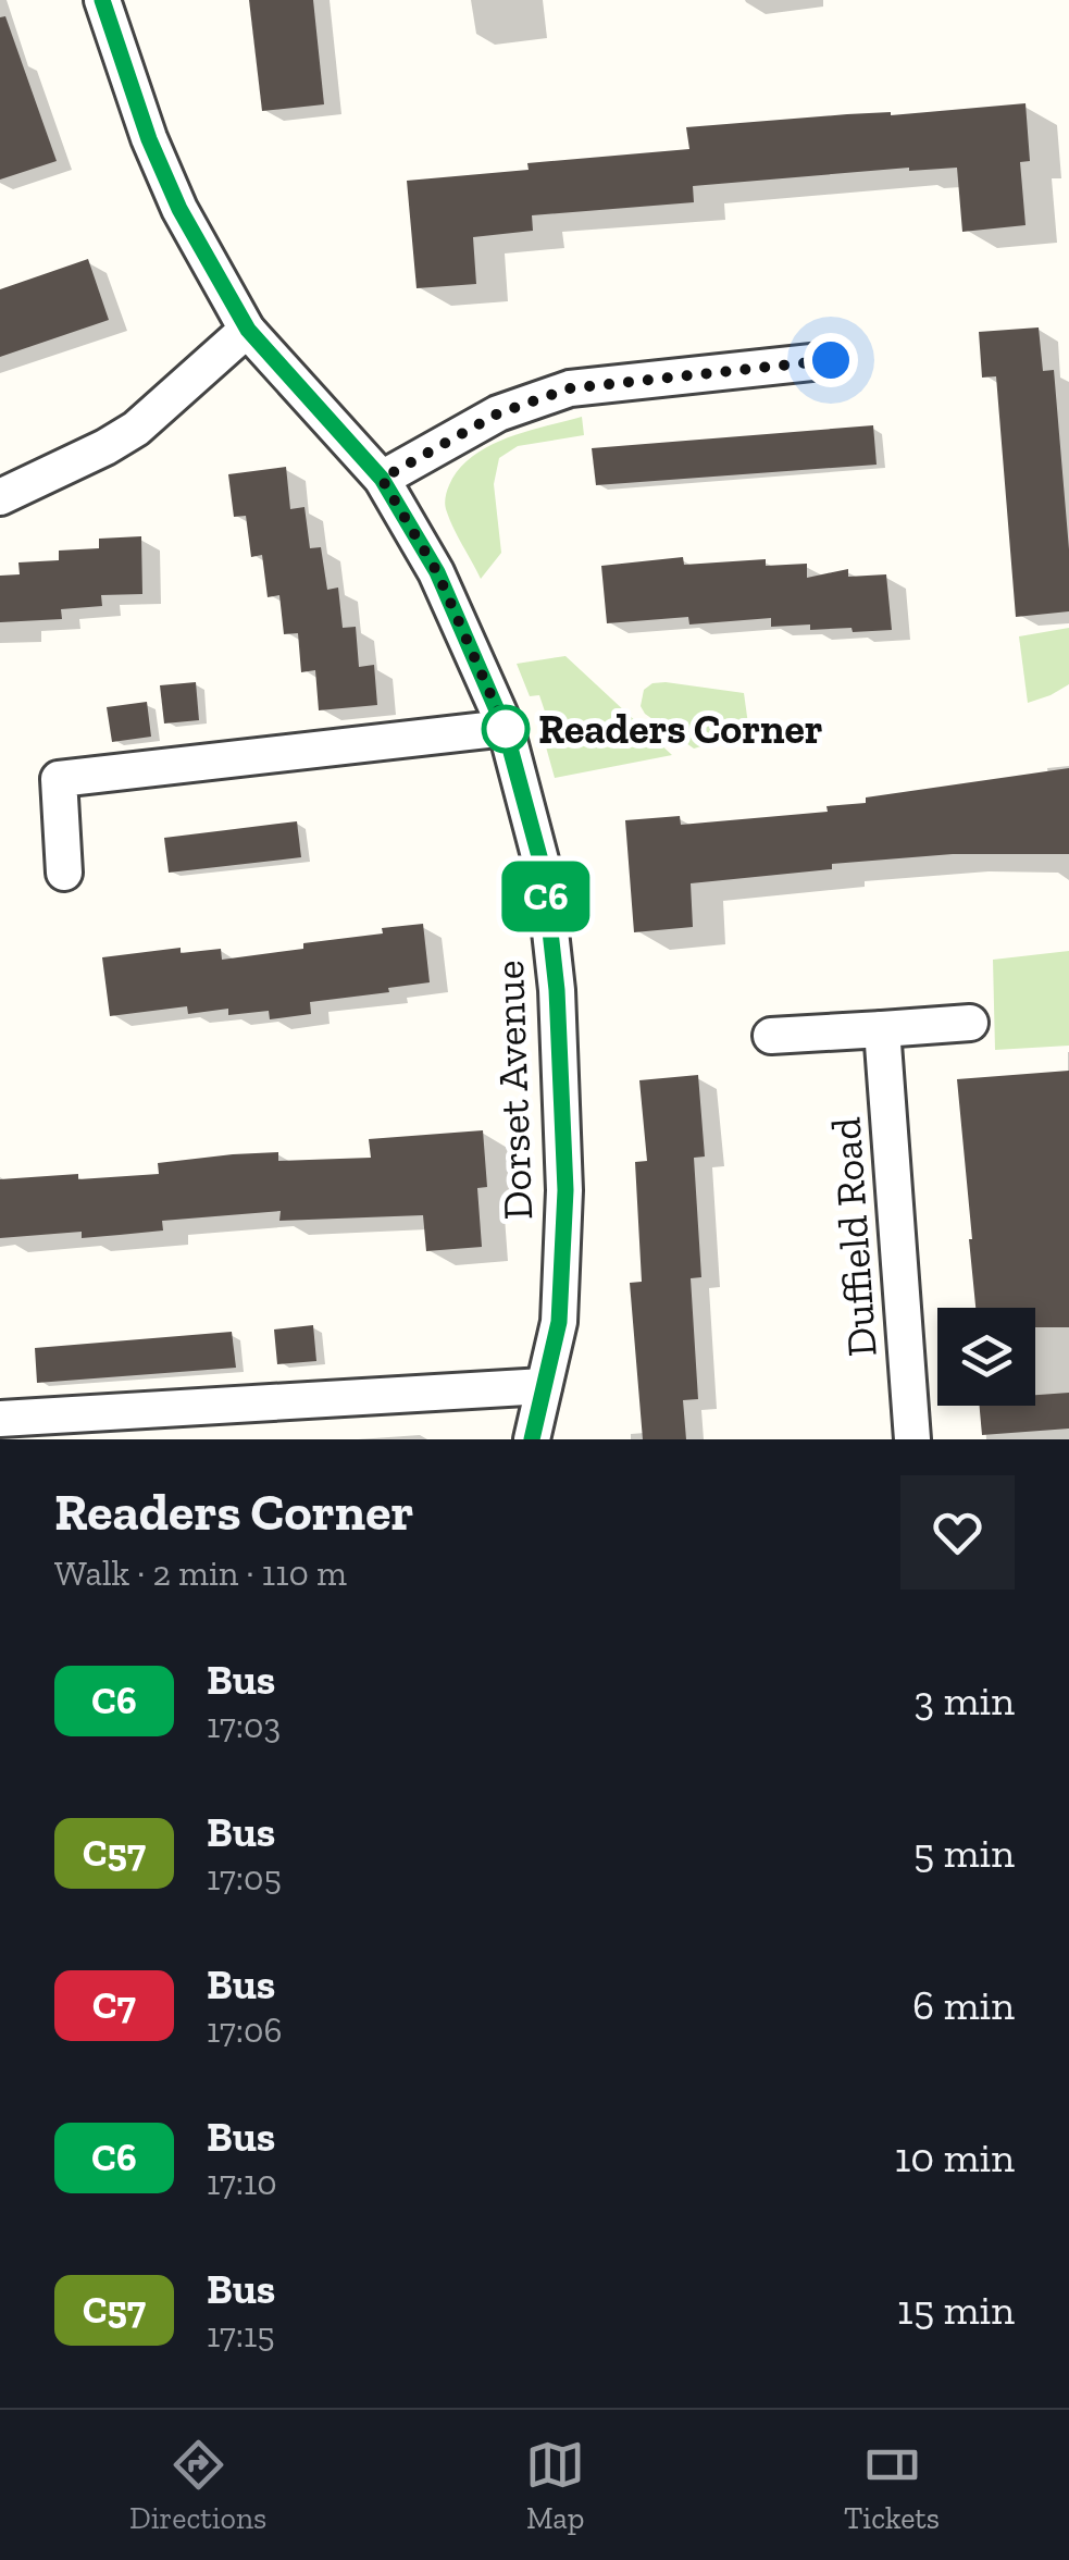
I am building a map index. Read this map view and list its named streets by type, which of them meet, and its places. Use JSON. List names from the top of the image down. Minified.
{"streets":{"street":["Dorset Avenue","Duffield Road"]},"places":["Readers Corner"],"lines":["bus line C6"],"page":{"on_map":"C6","heading":["Readers Corner","Walk · 2 min · 110 m"],"list":[{"mark":"C6","name":"Bus","note":"17:03","value":"3 min"},{"mark":"C57","name":"Bus","note":"17:05","value":"5 min"},{"mark":"C7","name":"Bus","note":"17:06","value":"6 min"},{"mark":"C6","name":"Bus","note":"17:10","value":"10 min"},{"mark":"C57","name":"Bus","note":"17:15","value":"15 min"}],"tabs":["Directions","Map","Tickets"]}}
